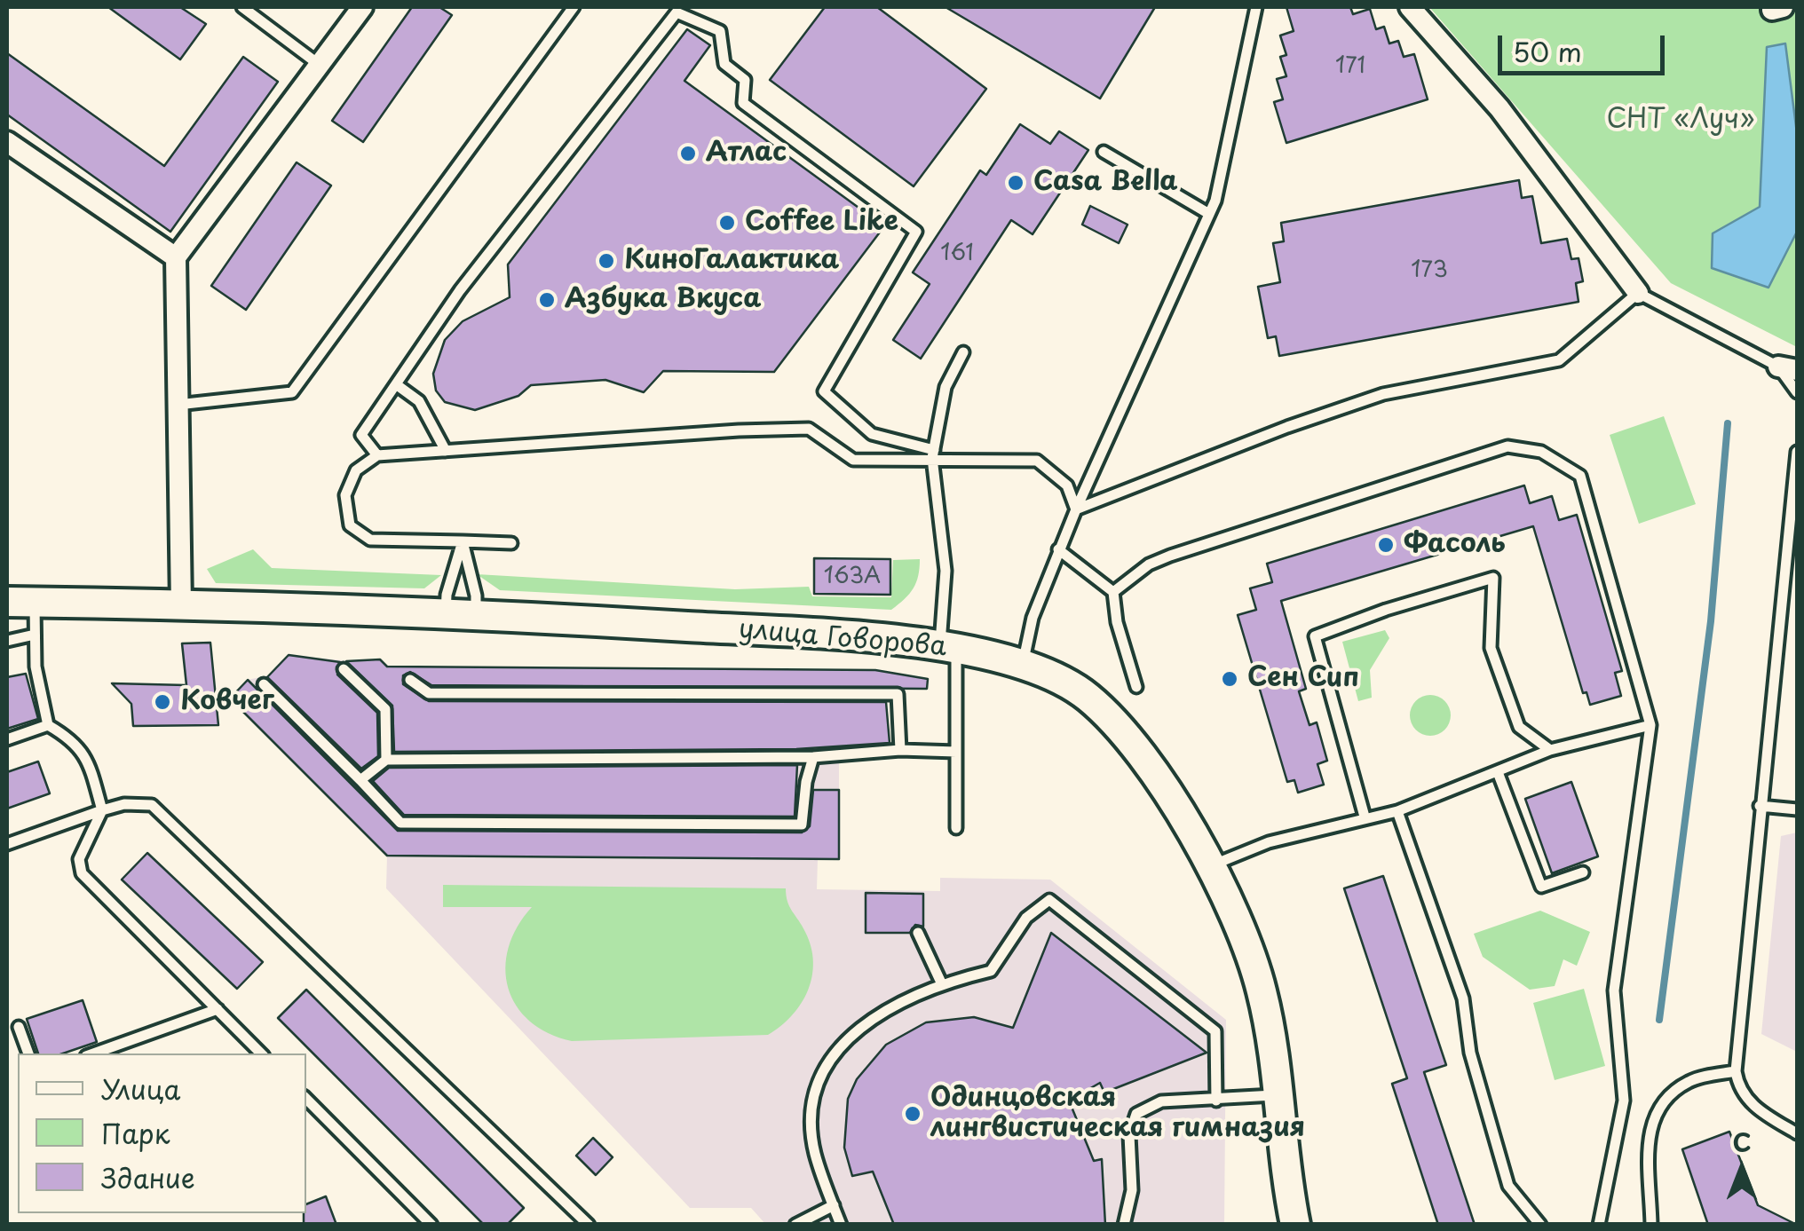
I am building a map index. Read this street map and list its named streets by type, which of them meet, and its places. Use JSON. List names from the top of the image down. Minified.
{"streets":{"main road":["улица Говорова"]},"parks":["СНТ «Луч»"],"places":["Атлас","Casa Bella","Coffee Like","КиноГалактика","Азбука Вкуса","Фасоль","Сен Сип","Ковчег","Одинцовская лингвистическая гимназия"],"house_numbers":["171","161","173","163А"],"legend":["Улица","Парк","Здание"],"scale_bar":"50 m","north":"top"}
